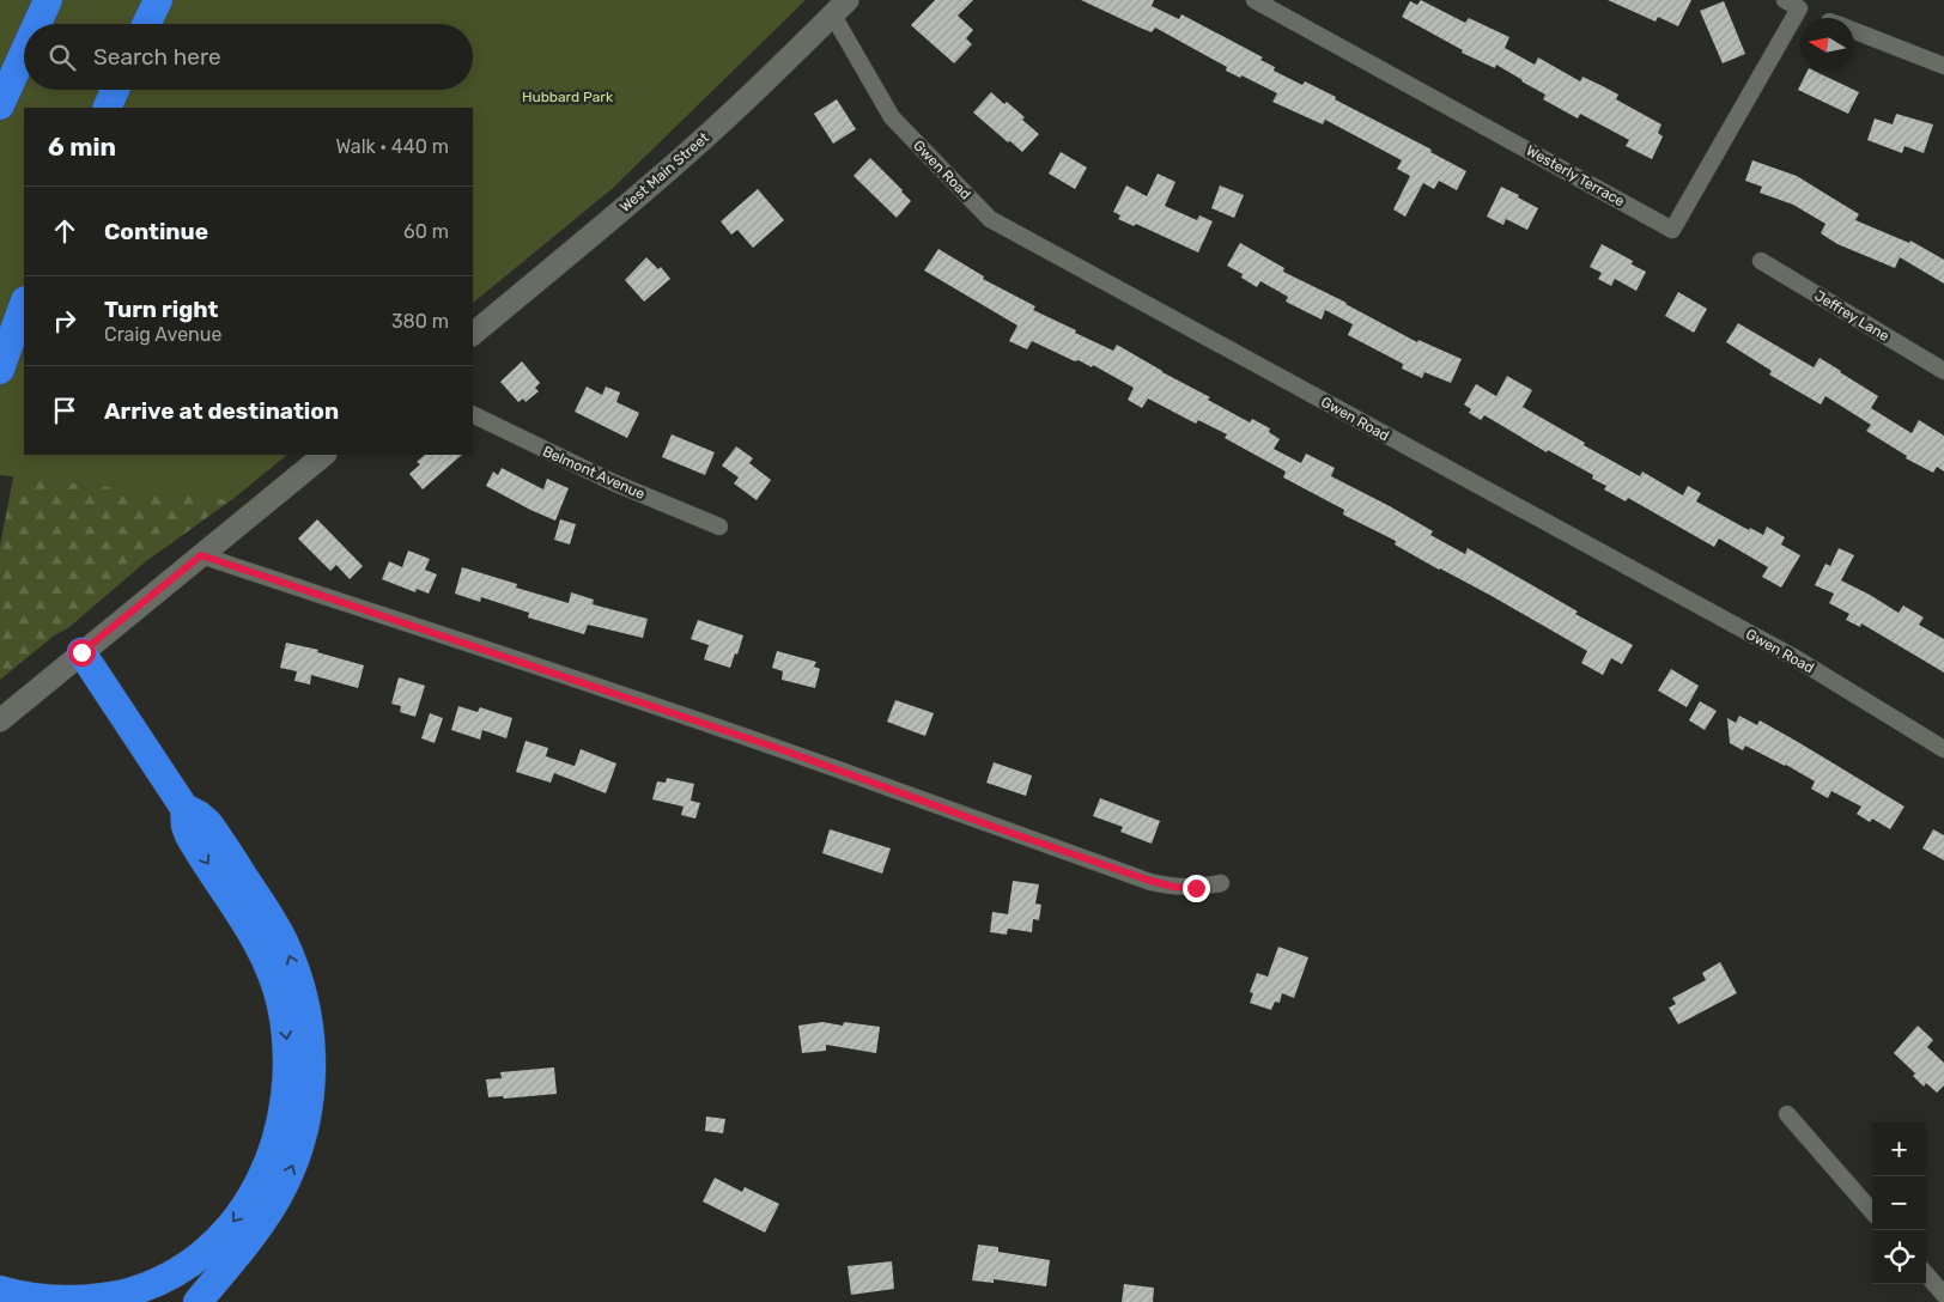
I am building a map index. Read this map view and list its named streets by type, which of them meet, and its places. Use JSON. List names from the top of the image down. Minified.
{"streets":{"main road":["West Main Street"],"street":["Gwen Road","Westerly Terrace","Jeffrey Lane","Belmont Avenue"]},"crossings":[["Gwen Road","West Main Street"]],"parks":["Hubbard Park"],"north":"left","page":{"search":"Search here","heading":["6 min","Walk · 440 m"],"list":[["Continue","60 m"],["Turn right","Craig Avenue","380 m"],"Arrive at destination"],"map_buttons":["+","−"]}}
